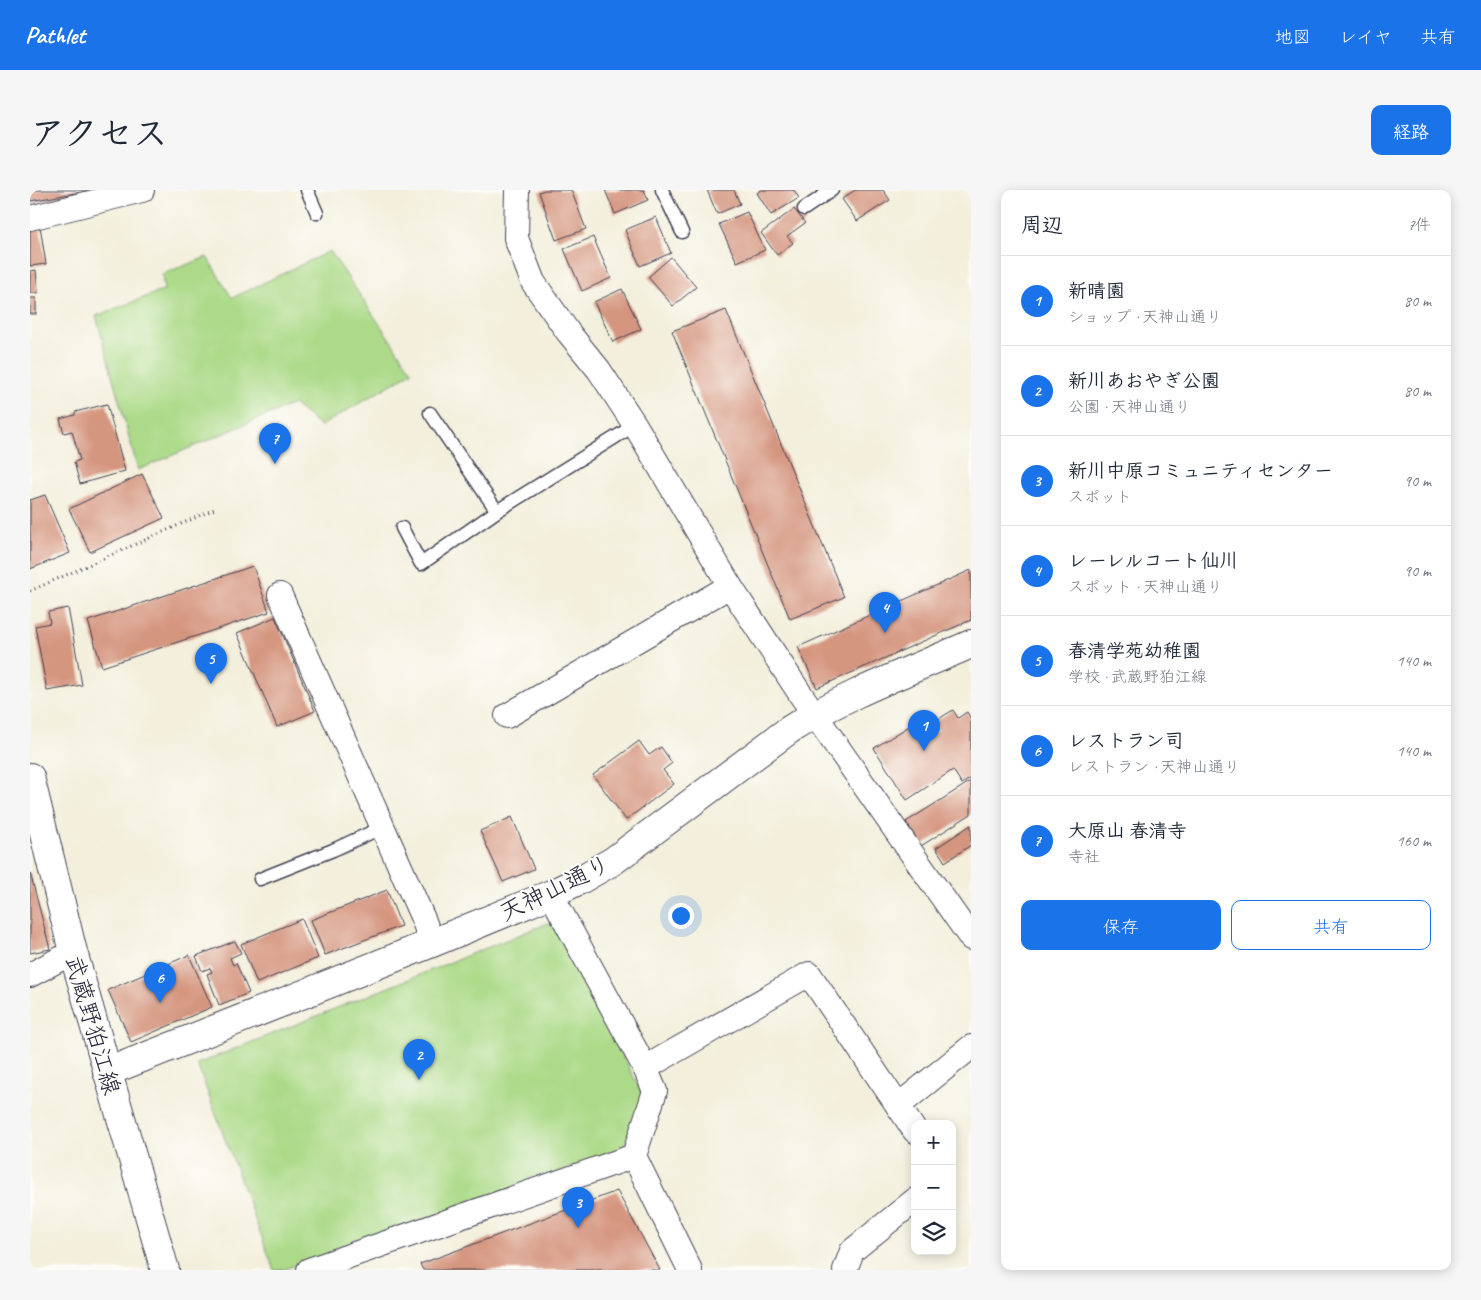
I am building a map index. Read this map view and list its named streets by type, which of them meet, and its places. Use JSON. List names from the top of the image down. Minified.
{"streets":{"street":["天神山通り","武蔵野狛江線"]},"crossings":[["天神山通り","武蔵野狛江線"]],"page":{"header":"Pathlet","nav":["地図","レイヤ","共有"],"title":"アクセス","buttons":["経路",["保存","共有"]],"heading":["周辺","7件"],"list":[{"mark":"1","name":"新晴園","note":"ショップ · 天神山通り","value":"80 m"},{"mark":"2","name":"新川あおやぎ公園","note":"公園 · 天神山通り","value":"80 m"},{"mark":"3","name":"新川中原コミュニティセンター","note":"スポット","value":"90 m"},{"mark":"4","name":"レーレルコート仙川","note":"スポット · 天神山通り","value":"90 m"},{"mark":"5","name":"春清学苑幼稚園","note":"学校 · 武蔵野狛江線","value":"140 m"},{"mark":"6","name":"レストラン司","note":"レストラン · 天神山通り","value":"140 m"},{"mark":"7","name":"大原山 春清寺","note":"寺社","value":"160 m"}],"pins":["7","4","5","1","6","2","3"],"map_buttons":["+","−"]}}
